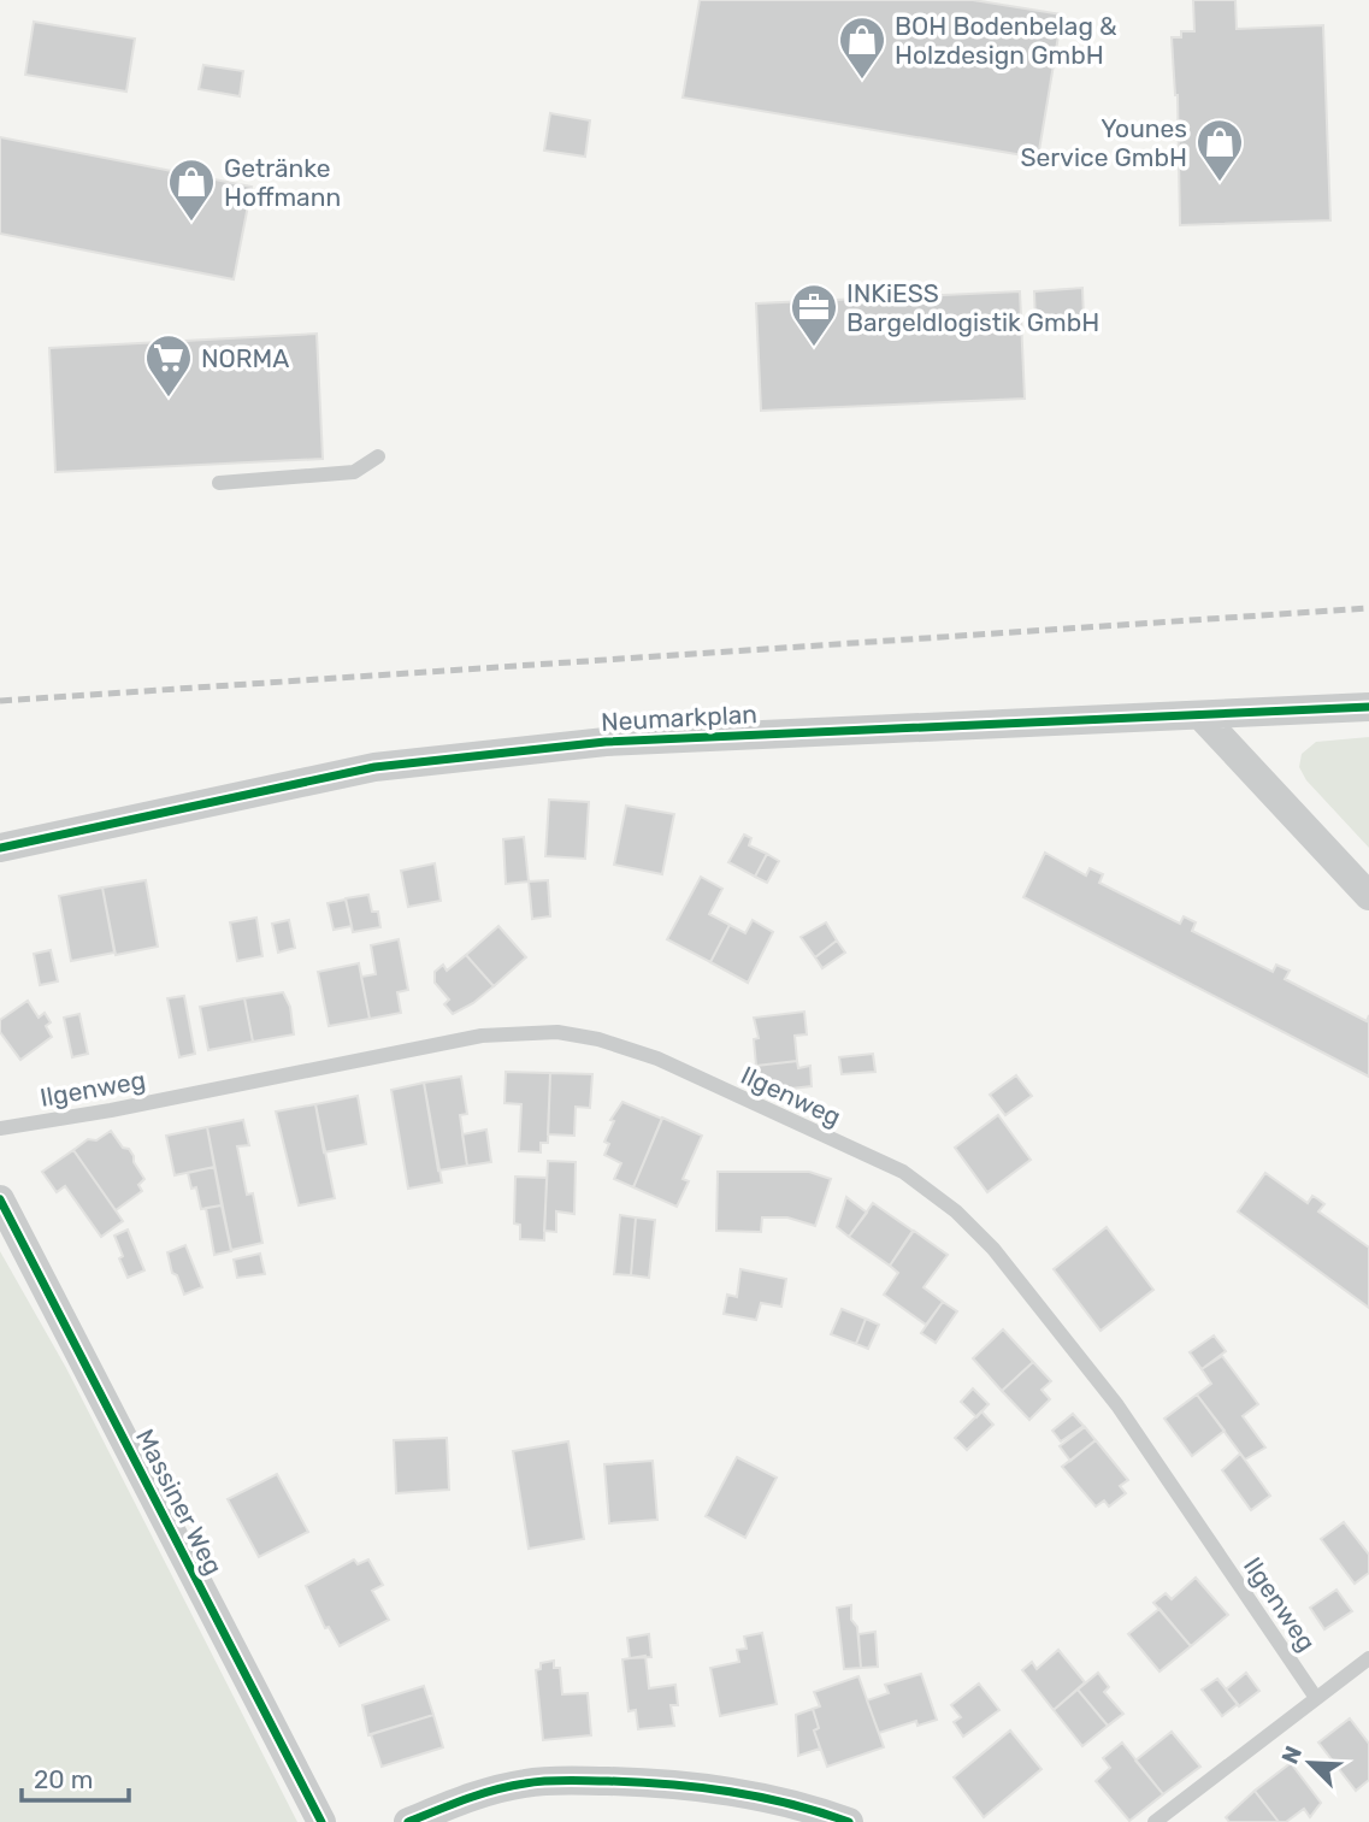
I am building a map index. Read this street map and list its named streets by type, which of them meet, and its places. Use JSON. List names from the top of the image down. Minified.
{"streets":{"street":["Neumarkplan","Massiner Weg"],"lane":["Ilgenweg"]},"places":{"shop":["BOH Bodenbelag & Holzdesign GmbH","Younes Service GmbH","Getränke Hoffmann"],"office":["INKiESS Bargeldlogistik GmbH"],"supermarket":["NORMA"]},"scale_bar":"20 m","north":"top left"}
